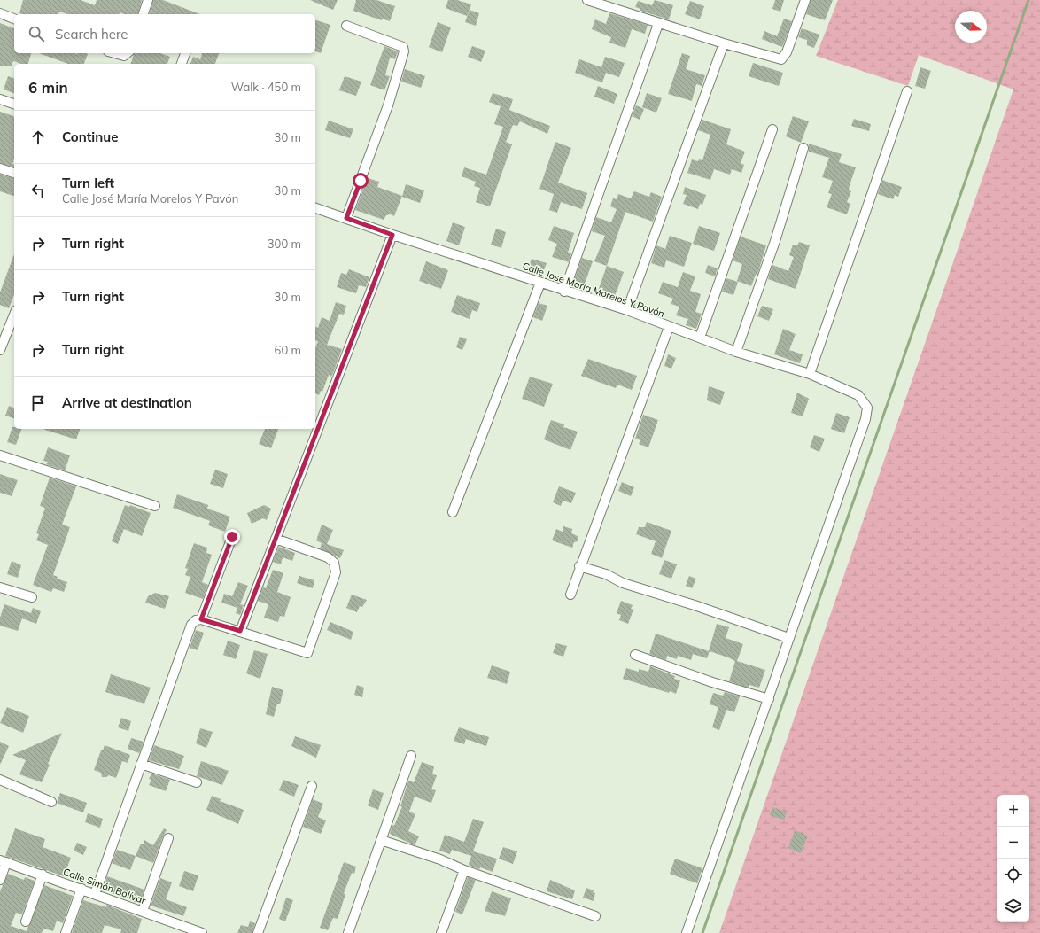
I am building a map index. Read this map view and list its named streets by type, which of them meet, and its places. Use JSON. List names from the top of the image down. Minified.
{"streets":{"street":["Calle José María Morelos Y Pavón","Calle Simón Bolívar"]},"north":"right","page":{"search":"Search here","heading":["6 min","Walk · 450 m"],"list":[["Continue","30 m"],["Turn left","Calle José María Morelos Y Pavón","30 m"],["Turn right","300 m"],["Turn right","30 m"],["Turn right","60 m"],"Arrive at destination"],"map_buttons":["+","−"]}}
